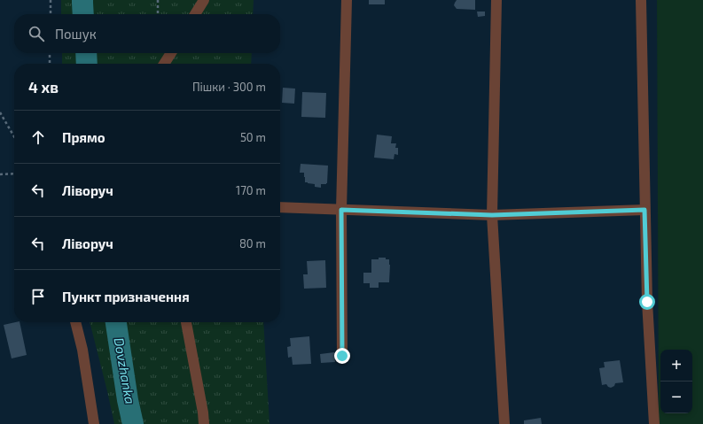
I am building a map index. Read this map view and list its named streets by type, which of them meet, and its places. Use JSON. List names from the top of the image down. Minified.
{"water":["Dovzhanka"],"page":{"search":"Пошук","heading":["4 хв","Пішки · 300 m"],"list":[["Прямо","50 m"],["Ліворуч","170 m"],["Ліворуч","80 m"],"Пункт призначення"],"map_buttons":["+","−"]}}
